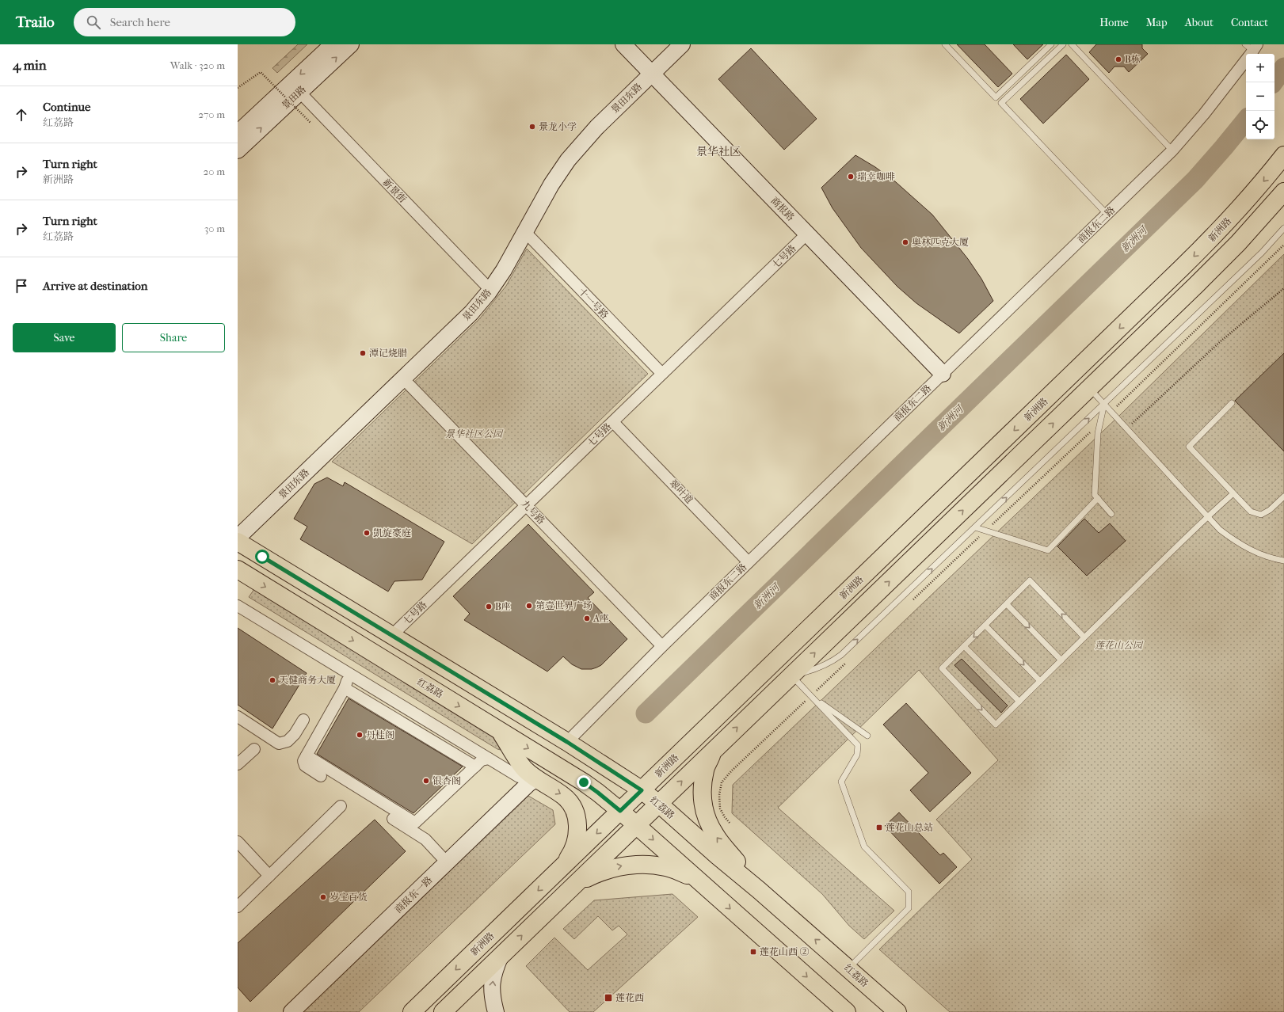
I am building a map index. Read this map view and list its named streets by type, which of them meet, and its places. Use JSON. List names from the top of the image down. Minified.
{"streets":{"main road":["新洲路","红荔路"],"street":["景田路","景田东路","新景街","商报路","商报东二路","七号路","十一号路","翠叶道","九号路","商报东一路"]},"crossings":[["景田路","新景街"],["景田东路","新景街"],["景田东路","商报路"],["景田东路","十一号路"],["景田东路","九号路"],["商报路","商报东二路"],["商报路","七号路"],["商报东二路","翠叶道"],["商报东二路","九号路"],["商报东二路","红荔路"],["新洲路","红荔路"],["七号路","十一号路"],["七号路","翠叶道"],["七号路","九号路"],["七号路","红荔路"]],"districts":["景华社区"],"water":["新洲河"],"parks":["景华社区公园","莲花山公园"],"places":{"other":["B栋","景龙小学","瑞幸咖啡","奥林匹克大厦","潭记烧腊","凱旋豪庭","第壹世界广场","B座","A座","天健商务大厦","丹桂阁","银杏阁","岁宝百货"],"transit":["莲花山总站","莲花山西 ②","莲花西"]},"page":{"header":"Trailo","search":"Search here","nav":["Home","Map","About","Contact"],"heading":["4 min","Walk · 320 m"],"map_buttons":["+","−"],"list":[["Continue","红荔路","270 m"],["Turn right","新洲路","20 m"],["Turn right","红荔路","30 m"],"Arrive at destination"],"buttons":["Save","Share"]}}
